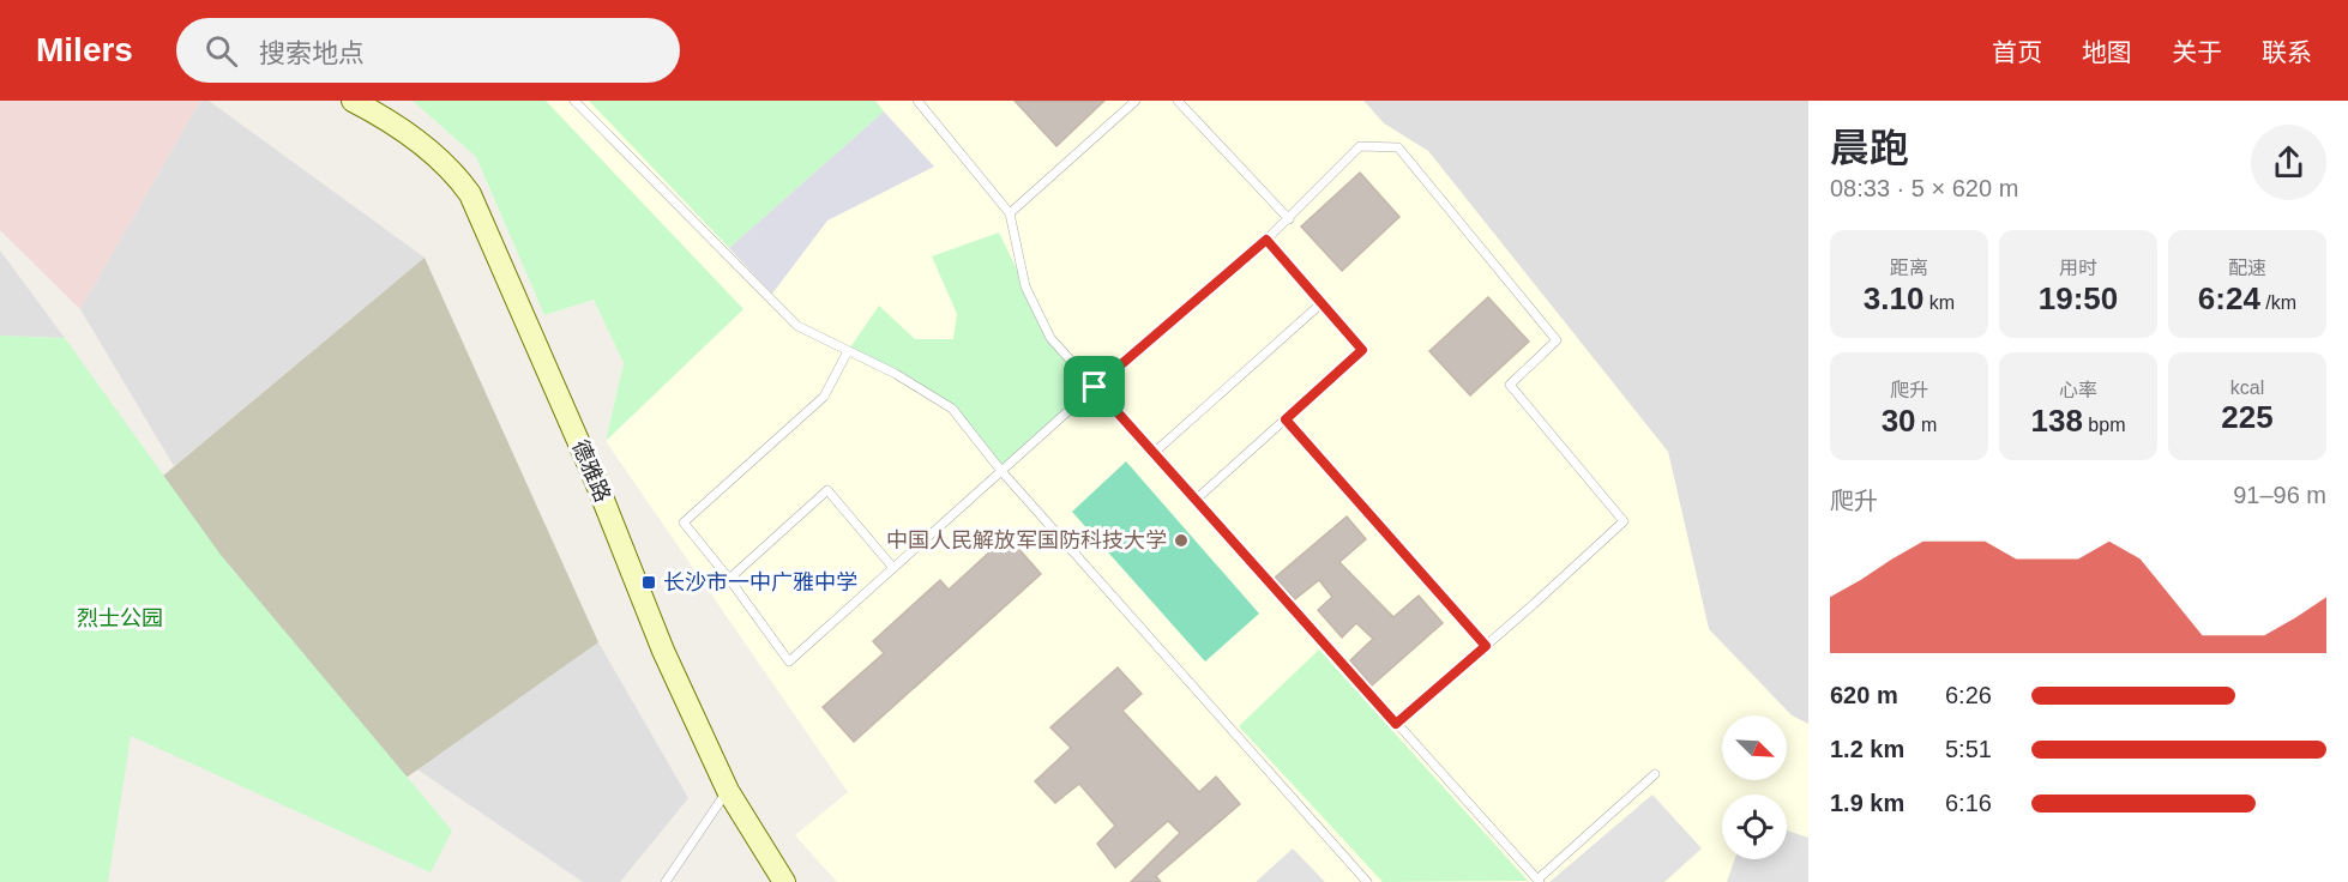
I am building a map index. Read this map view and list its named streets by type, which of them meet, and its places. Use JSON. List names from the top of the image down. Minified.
{"streets":{"street":["德雅路"]},"parks":["烈士公园"],"places":{"other":["中国人民解放军国防科技大学"],"transit":["长沙市一中广雅中学"]},"north":"bottom right","page":{"header":"Milers","search":"搜索地点","nav":["首页","地图","关于","联系"],"heading":["晨跑","08:33 · 5 × 620 m"],"stats":[["距离","3.10 km"],["用时","19:50"],["配速","6:24 /km"],["爬升","30 m"],["心率","138 bpm"],["kcal","225"]],"chart":["爬升","91–96 m"],"list":[{"name":"620 m","note":"6:26"},{"name":"1.2 km","note":"5:51"},{"name":"1.9 km","note":"6:16"}]}}
